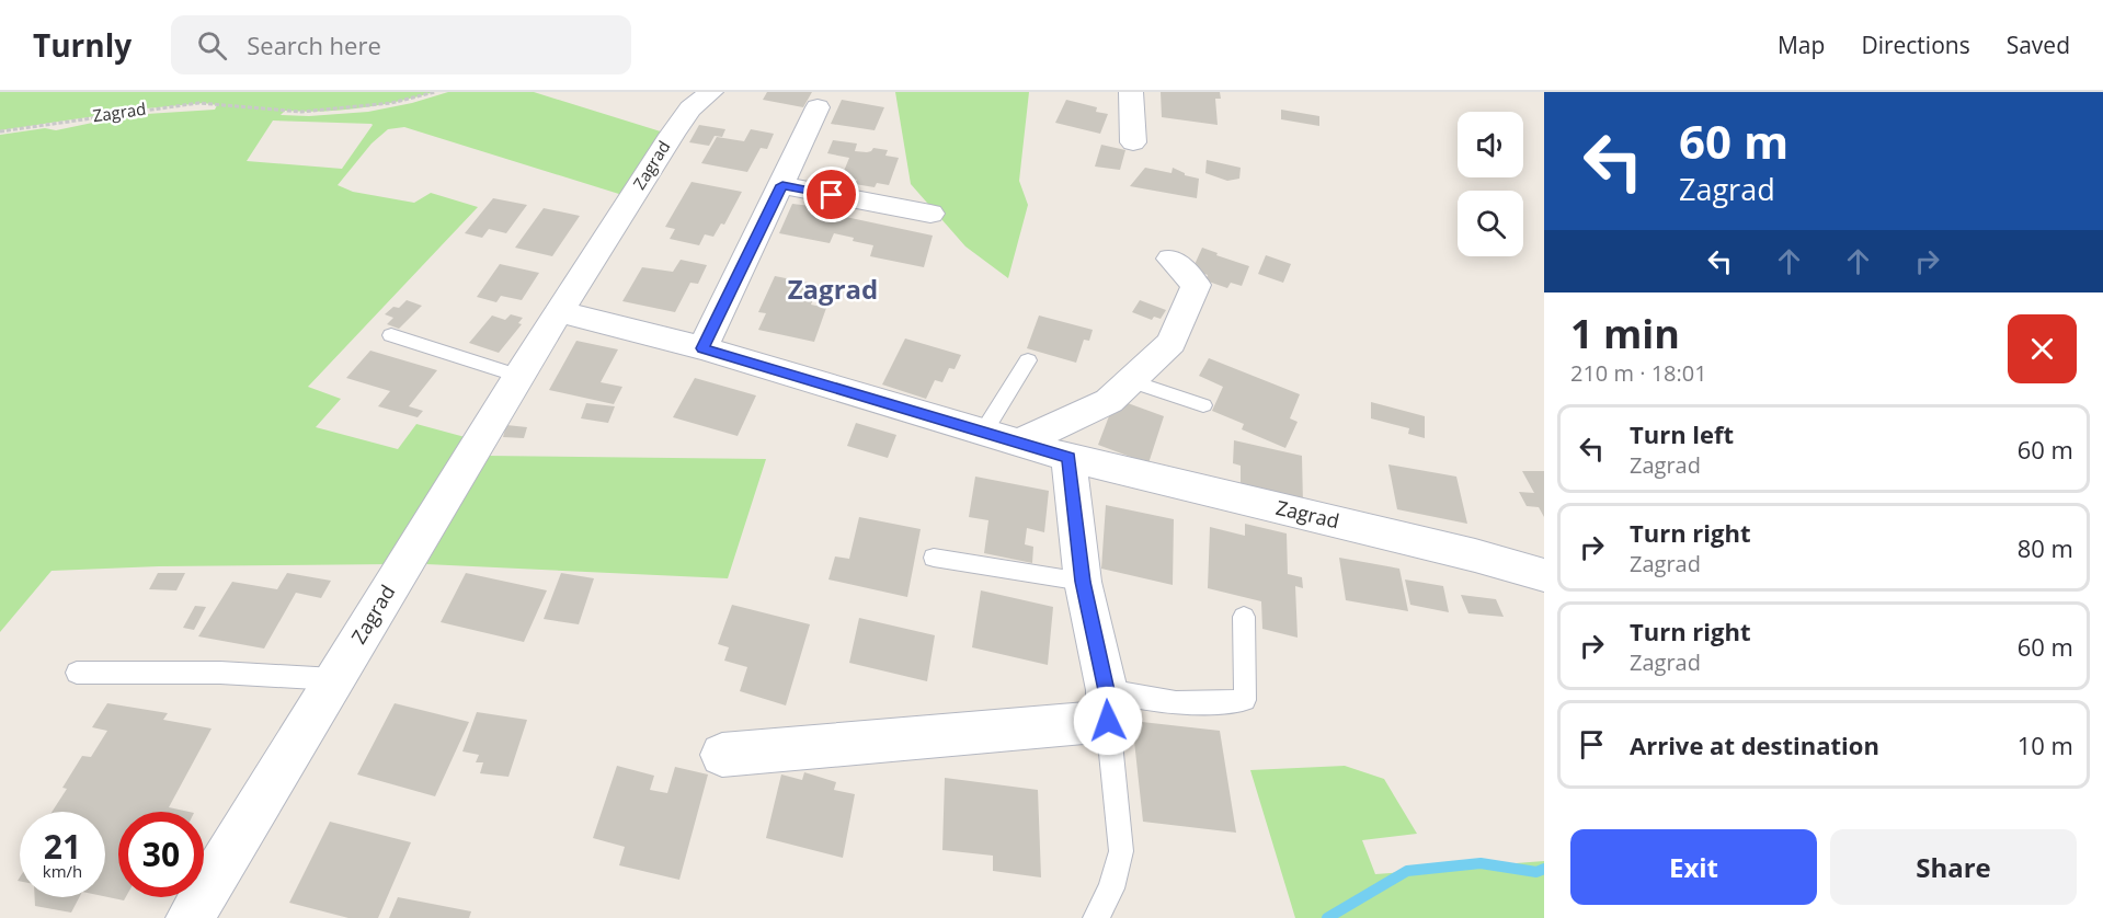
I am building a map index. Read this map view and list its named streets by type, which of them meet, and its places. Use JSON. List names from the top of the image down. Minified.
{"streets":{"street":["Zagrad"]},"districts":["Zagrad"],"page":{"header":"Turnly","search":"Search here","nav":["Map","Directions","Saved"],"turn":["60 m","Zagrad"],"heading":["1 min","210 m · 18:01"],"list":[{"name":"Turn left","note":"Zagrad","value":"60 m"},{"name":"Turn right","note":"Zagrad","value":"80 m"},{"name":"Turn right","note":"Zagrad","value":"60 m"},{"name":"Arrive at destination","value":"10 m"}],"speed":"21 km/h","limit":"30","buttons":["Exit","Share"]}}
